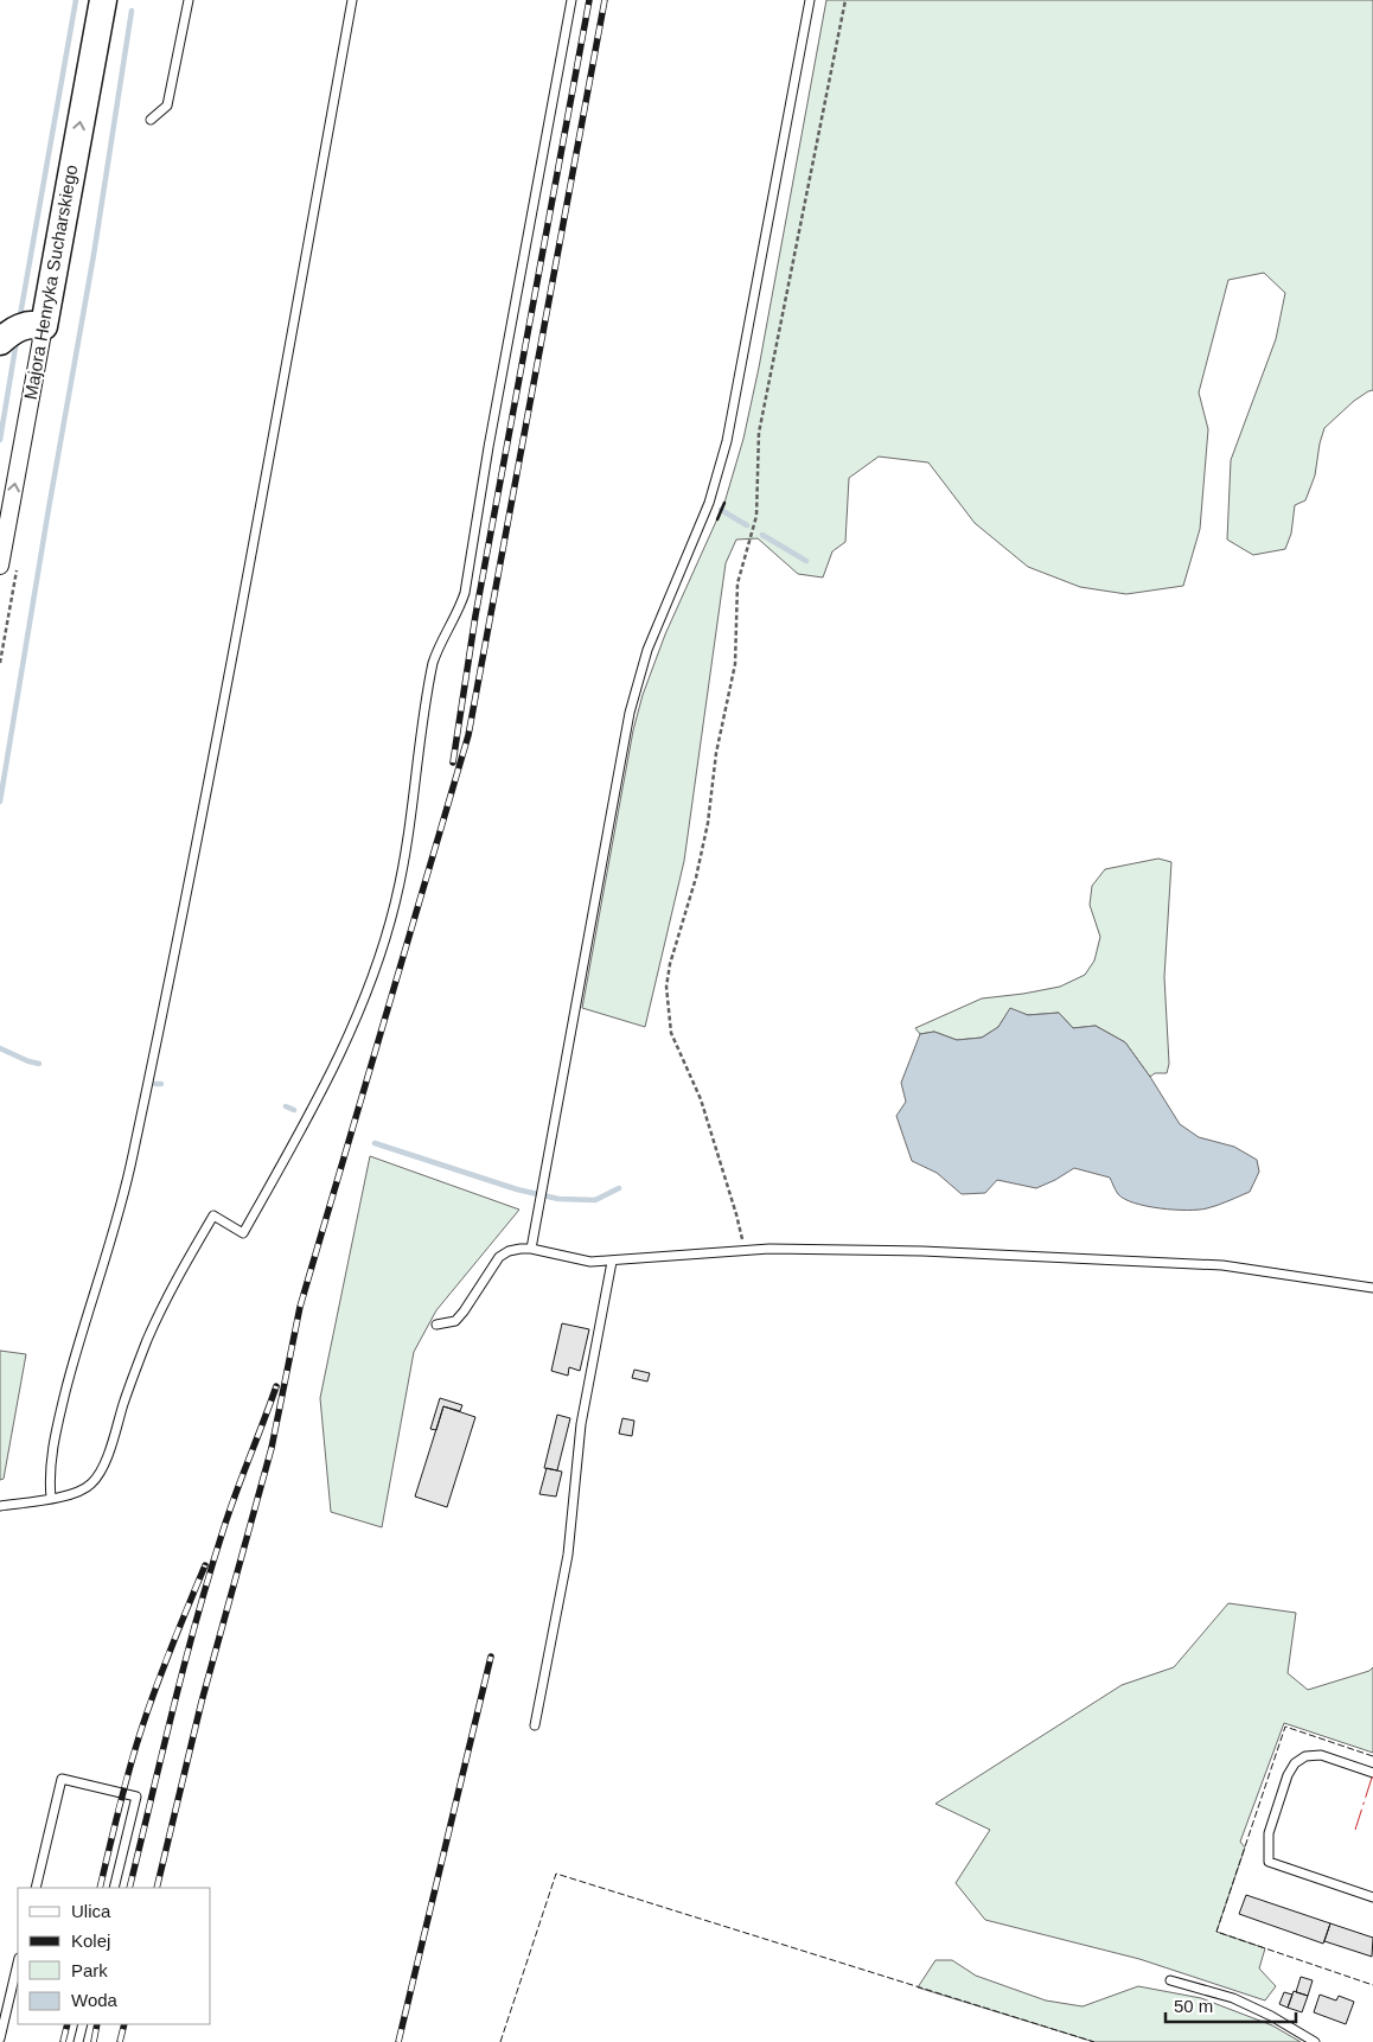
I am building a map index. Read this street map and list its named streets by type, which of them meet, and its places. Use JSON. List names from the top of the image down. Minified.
{"streets":{"highway":["Majora Henryka Sucharskiego"]},"one_way":["Majora Henryka Sucharskiego"],"legend":["Ulica","Kolej","Park","Woda"],"scale_bar":"50 m"}
